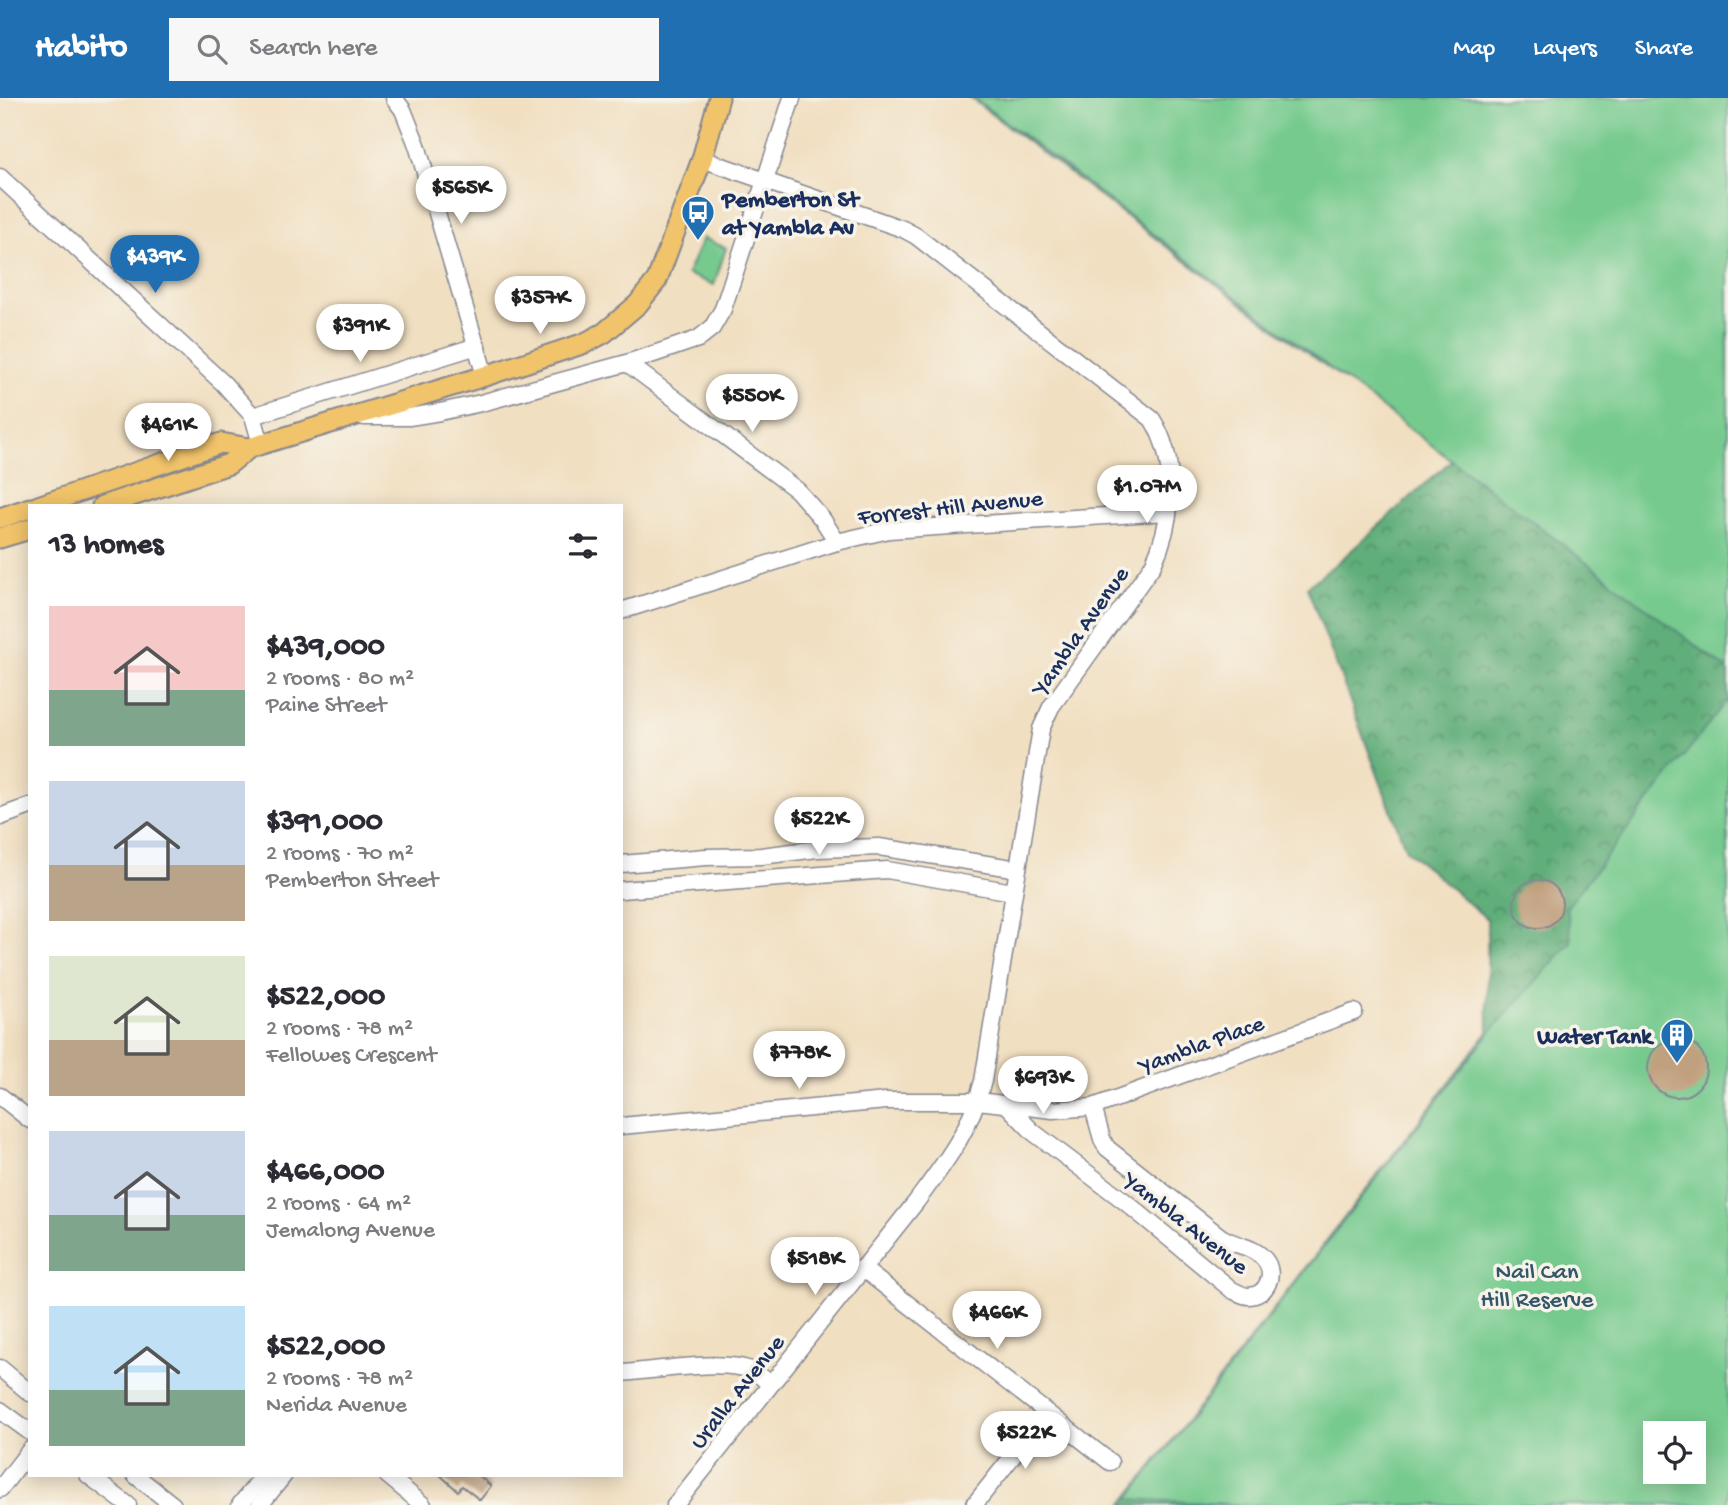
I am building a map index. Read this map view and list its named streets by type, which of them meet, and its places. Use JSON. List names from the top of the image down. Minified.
{"streets":{"street":["Forrest Hill Avenue","Yambla Avenue","Yambla Place","Uralla Avenue"]},"crossings":[["Forrest Hill Avenue","Yambla Avenue"],["Yambla Avenue","Yambla Place"],["Yambla Avenue","Uralla Avenue"],["Yambla Place","Uralla Avenue"]],"parks":["Nail Can Hill Reserve"],"places":{"bus stop":["Pemberton St at Yambla Av"],"building":["Water Tank"]},"page":{"header":"Habito","search":"Search here","nav":["Map","Layers","Share"],"price":["$565K","$439K","$357K","$391K","$550K","$461K","$1.07M","$522K","$778K","$693K","$518K","$466K","$522K"],"heading":"13 homes","list":[{"name":"$439,000","note":"2 rooms · 80 m² · Paine Street"},{"name":"$391,000","note":"2 rooms · 70 m² · Pemberton Street"},{"name":"$522,000","note":"2 rooms · 78 m² · Fellowes Crescent"},{"name":"$466,000","note":"2 rooms · 64 m² · Jemalong Avenue"},{"name":"$522,000","note":"2 rooms · 78 m² · Nerida Avenue"}]}}
